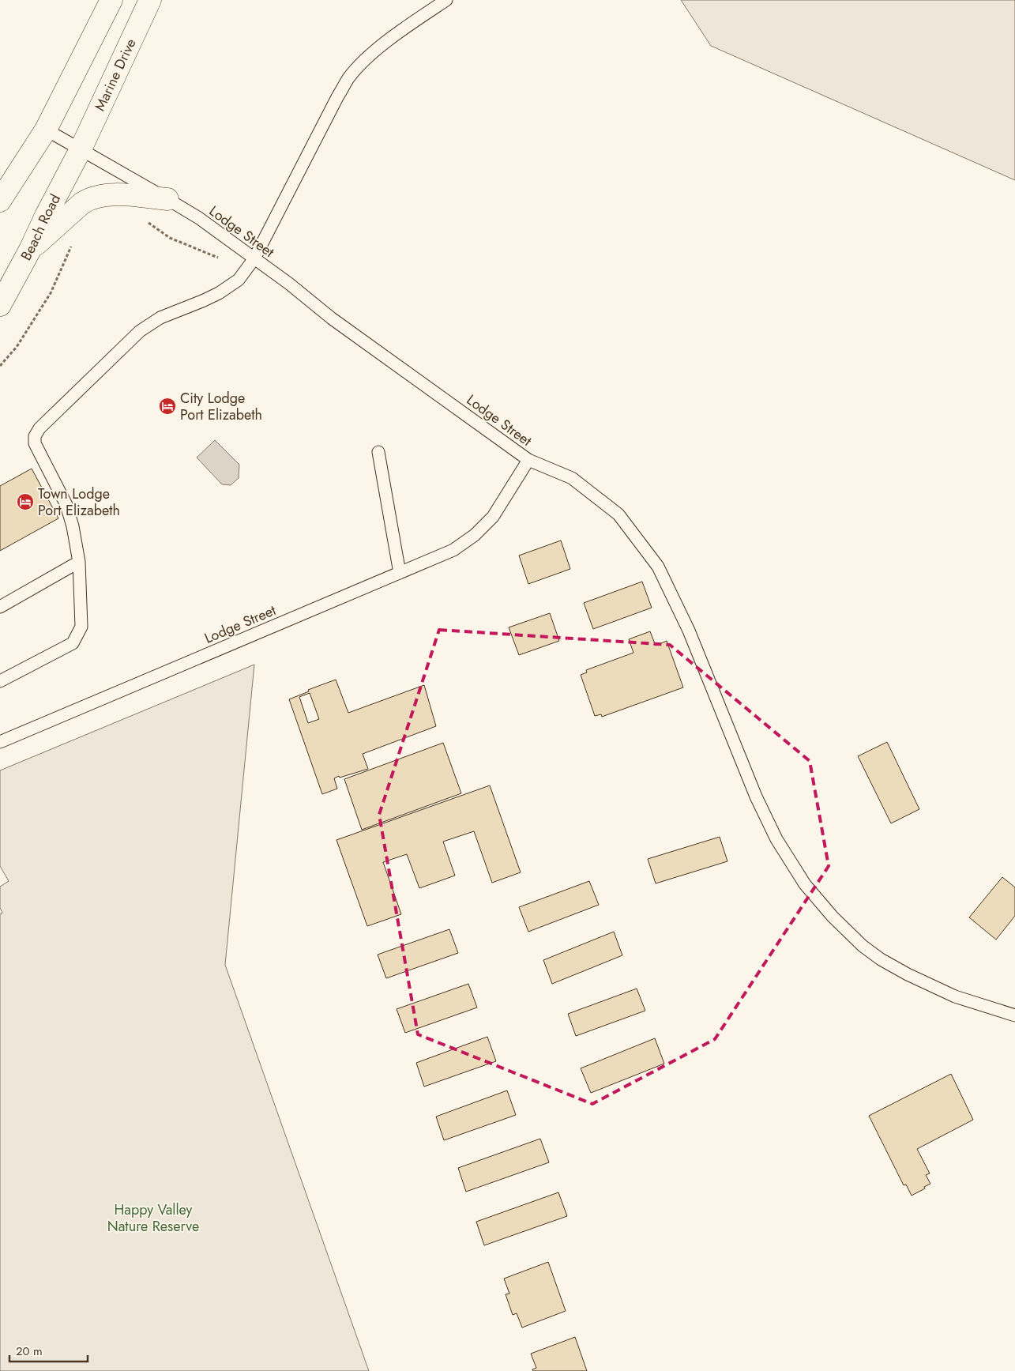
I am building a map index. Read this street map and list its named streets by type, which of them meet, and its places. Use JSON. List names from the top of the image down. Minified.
{"streets":{"main road":["Marine Drive","Beach Road"],"lane":["Lodge Street"]},"crossings":[["Marine Drive","Beach Road"],["Marine Drive","Lodge Street"],["Beach Road","Lodge Street"]],"parks":["Happy Valley Nature Reserve"],"places":{"hotel":["City Lodge Port Elizabeth","Town Lodge Port Elizabeth"]},"scale_bar":"20 m"}
